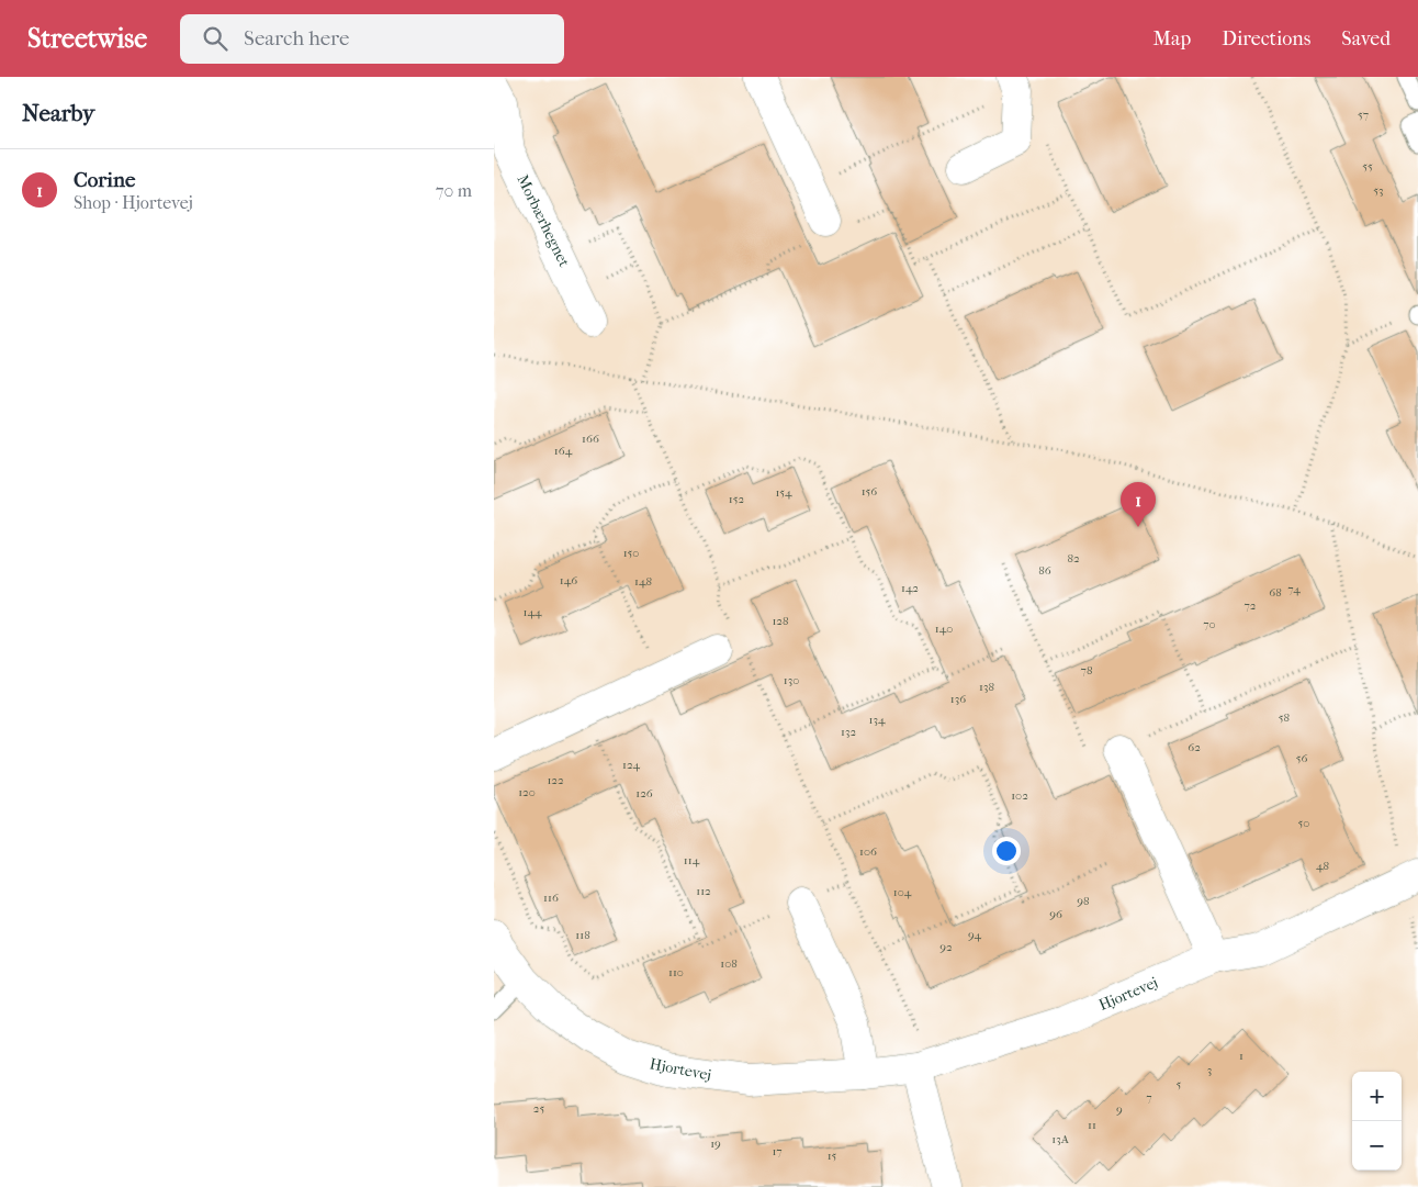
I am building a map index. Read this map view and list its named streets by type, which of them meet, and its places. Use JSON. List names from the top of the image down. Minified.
{"streets":{"street":["Morbærhegnet","Hjortevej"]},"house_numbers":["57","55","53","166","164","156","154","152","150","82","86","146","148","142","74","68","72","144","128","70","140","78","130","138","136","58","134","132","62","56","124","122","120","126","102","50","106","114","48","112","104","116","98","96","118","94","92","108","110","1","3","5","7","25","9","11","13A","19","17","15"],"page":{"header":"Streetwise","search":"Search here","nav":["Map","Directions","Saved"],"heading":"Nearby","list":[{"mark":"1","name":"Corine","note":"Shop · Hjortevej","value":"70 m"}],"pins":"1","map_buttons":["+","−"]}}
